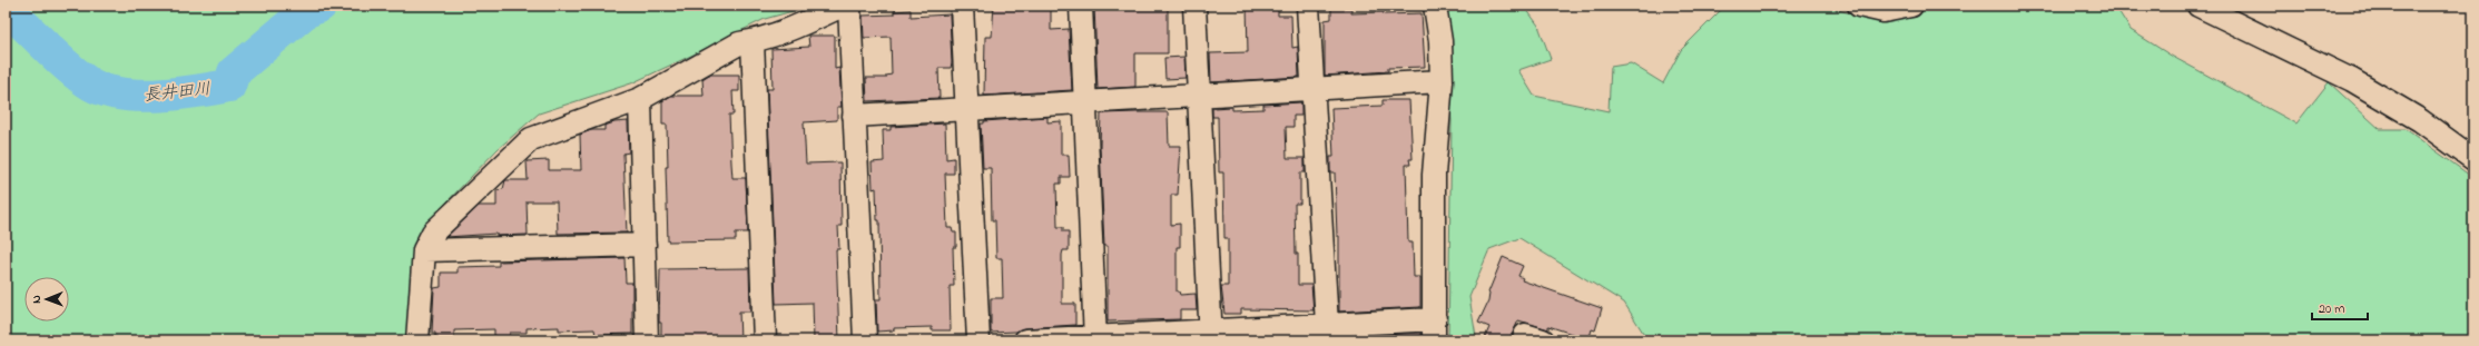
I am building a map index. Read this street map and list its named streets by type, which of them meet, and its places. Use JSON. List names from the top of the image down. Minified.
{"water":["長井田川"],"scale_bar":"20 m","north":"left"}
